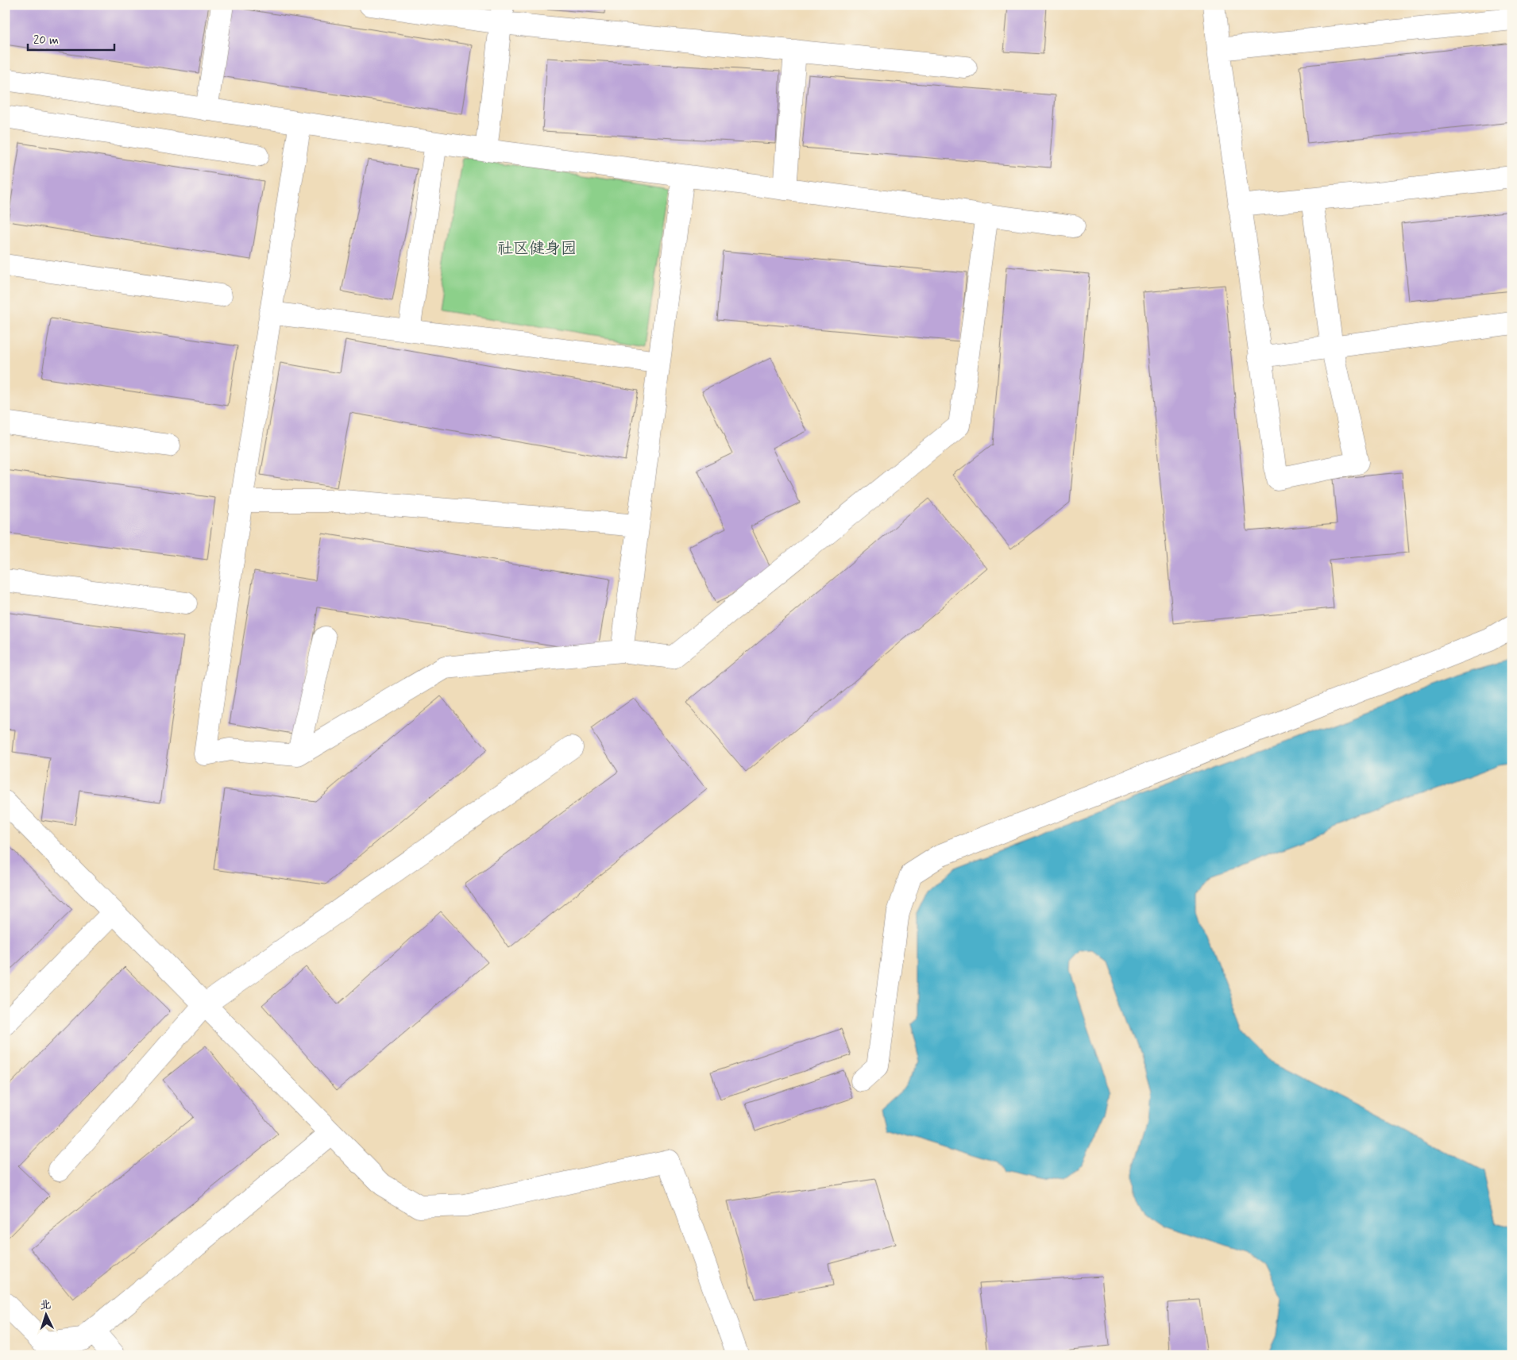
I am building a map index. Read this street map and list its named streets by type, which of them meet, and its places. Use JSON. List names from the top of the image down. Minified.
{"parks":["社区健身园"],"scale_bar":"20 m","north":"top"}
